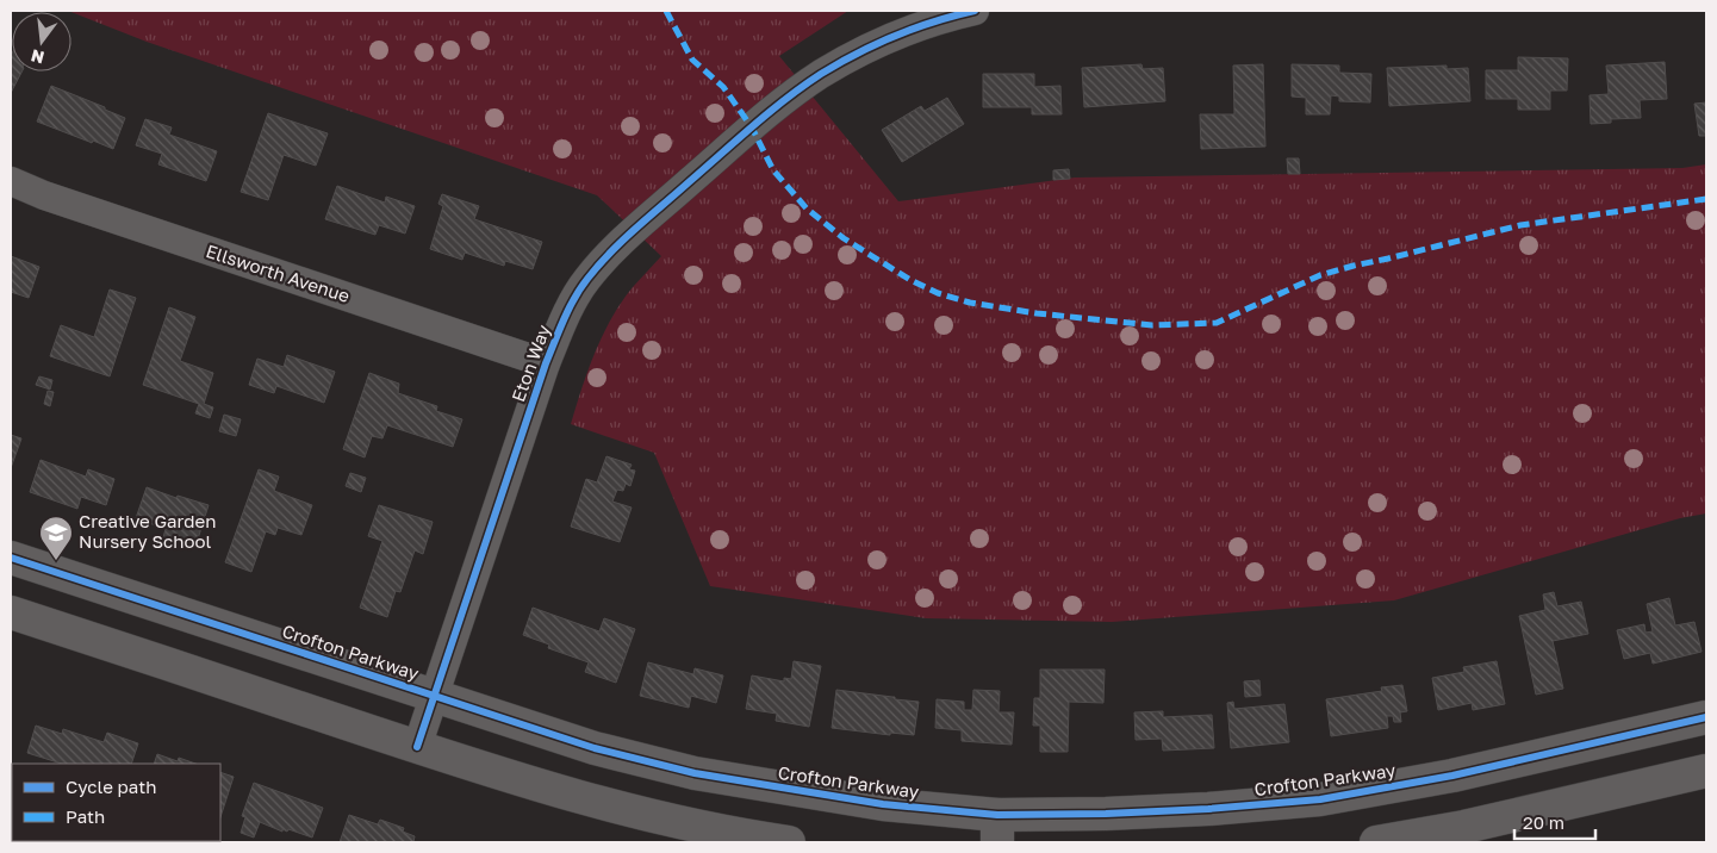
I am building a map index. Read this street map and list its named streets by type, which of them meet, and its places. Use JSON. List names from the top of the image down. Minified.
{"streets":{"street":["Ellsworth Avenue","Eton Way","Crofton Parkway"]},"crossings":[["Ellsworth Avenue","Eton Way"],["Eton Way","Crofton Parkway"]],"places":{"school or university":["Creative Garden Nursery School"]},"legend":["Cycle path","Path"],"scale_bar":"20 m","north":"bottom"}
